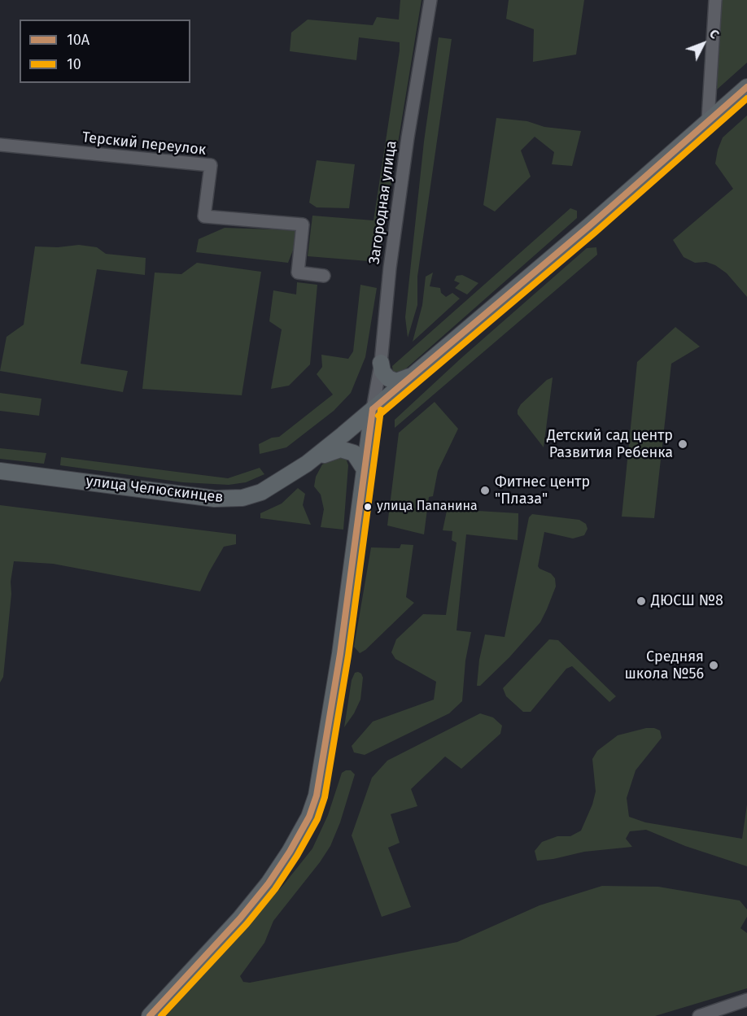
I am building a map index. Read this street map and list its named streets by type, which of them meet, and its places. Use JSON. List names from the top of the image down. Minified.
{"streets":{"main road":["улица Челюскинцев"],"street":["Терский переулок","Загородная улица"]},"crossings":[["Загородная улица","улица Челюскинцев"]],"places":["Детский сад центр Развития Ребенка","Фитнес центр \"Плаза\"","улица Папанина","ДЮСШ №8","Средняя школа №56"],"lines":["transit line 10А","transit line 10"],"legend":["10А","10"],"north":"top right"}
